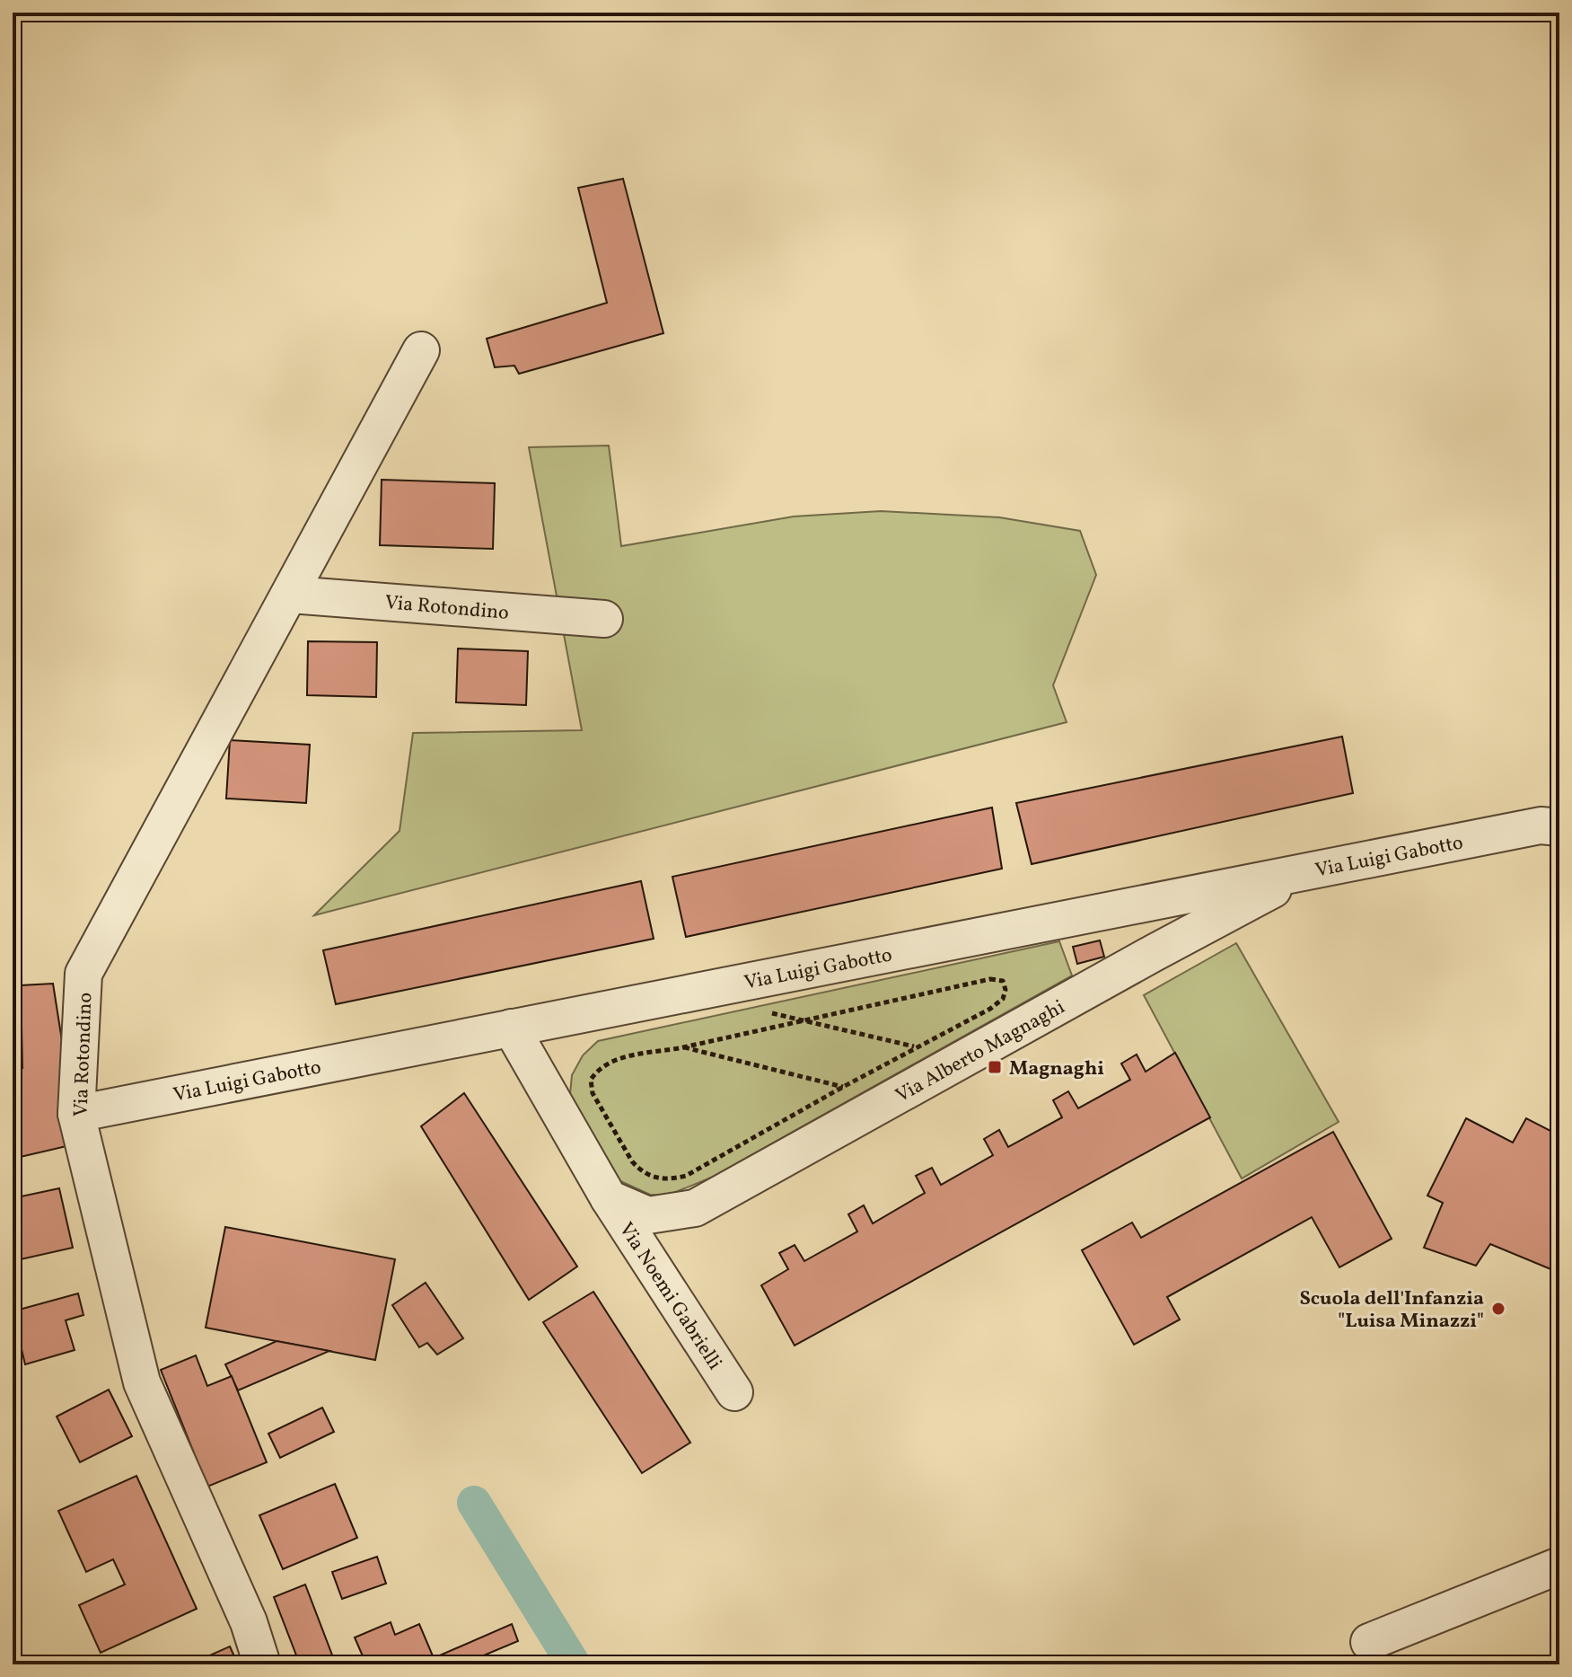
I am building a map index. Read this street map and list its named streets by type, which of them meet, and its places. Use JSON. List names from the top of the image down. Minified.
{"streets":{"street":["Via Rotondino","Via Luigi Gabotto","Via Alberto Magnaghi","Via Noemi Gabrielli"]},"crossings":[["Via Rotondino","Via Luigi Gabotto"],["Via Luigi Gabotto","Via Alberto Magnaghi"],["Via Luigi Gabotto","Via Noemi Gabrielli"],["Via Alberto Magnaghi","Via Noemi Gabrielli"]],"places":{"transit":["Magnaghi"],"other":["Scuola dell'Infanzia \"Luisa Minazzi\""]}}
